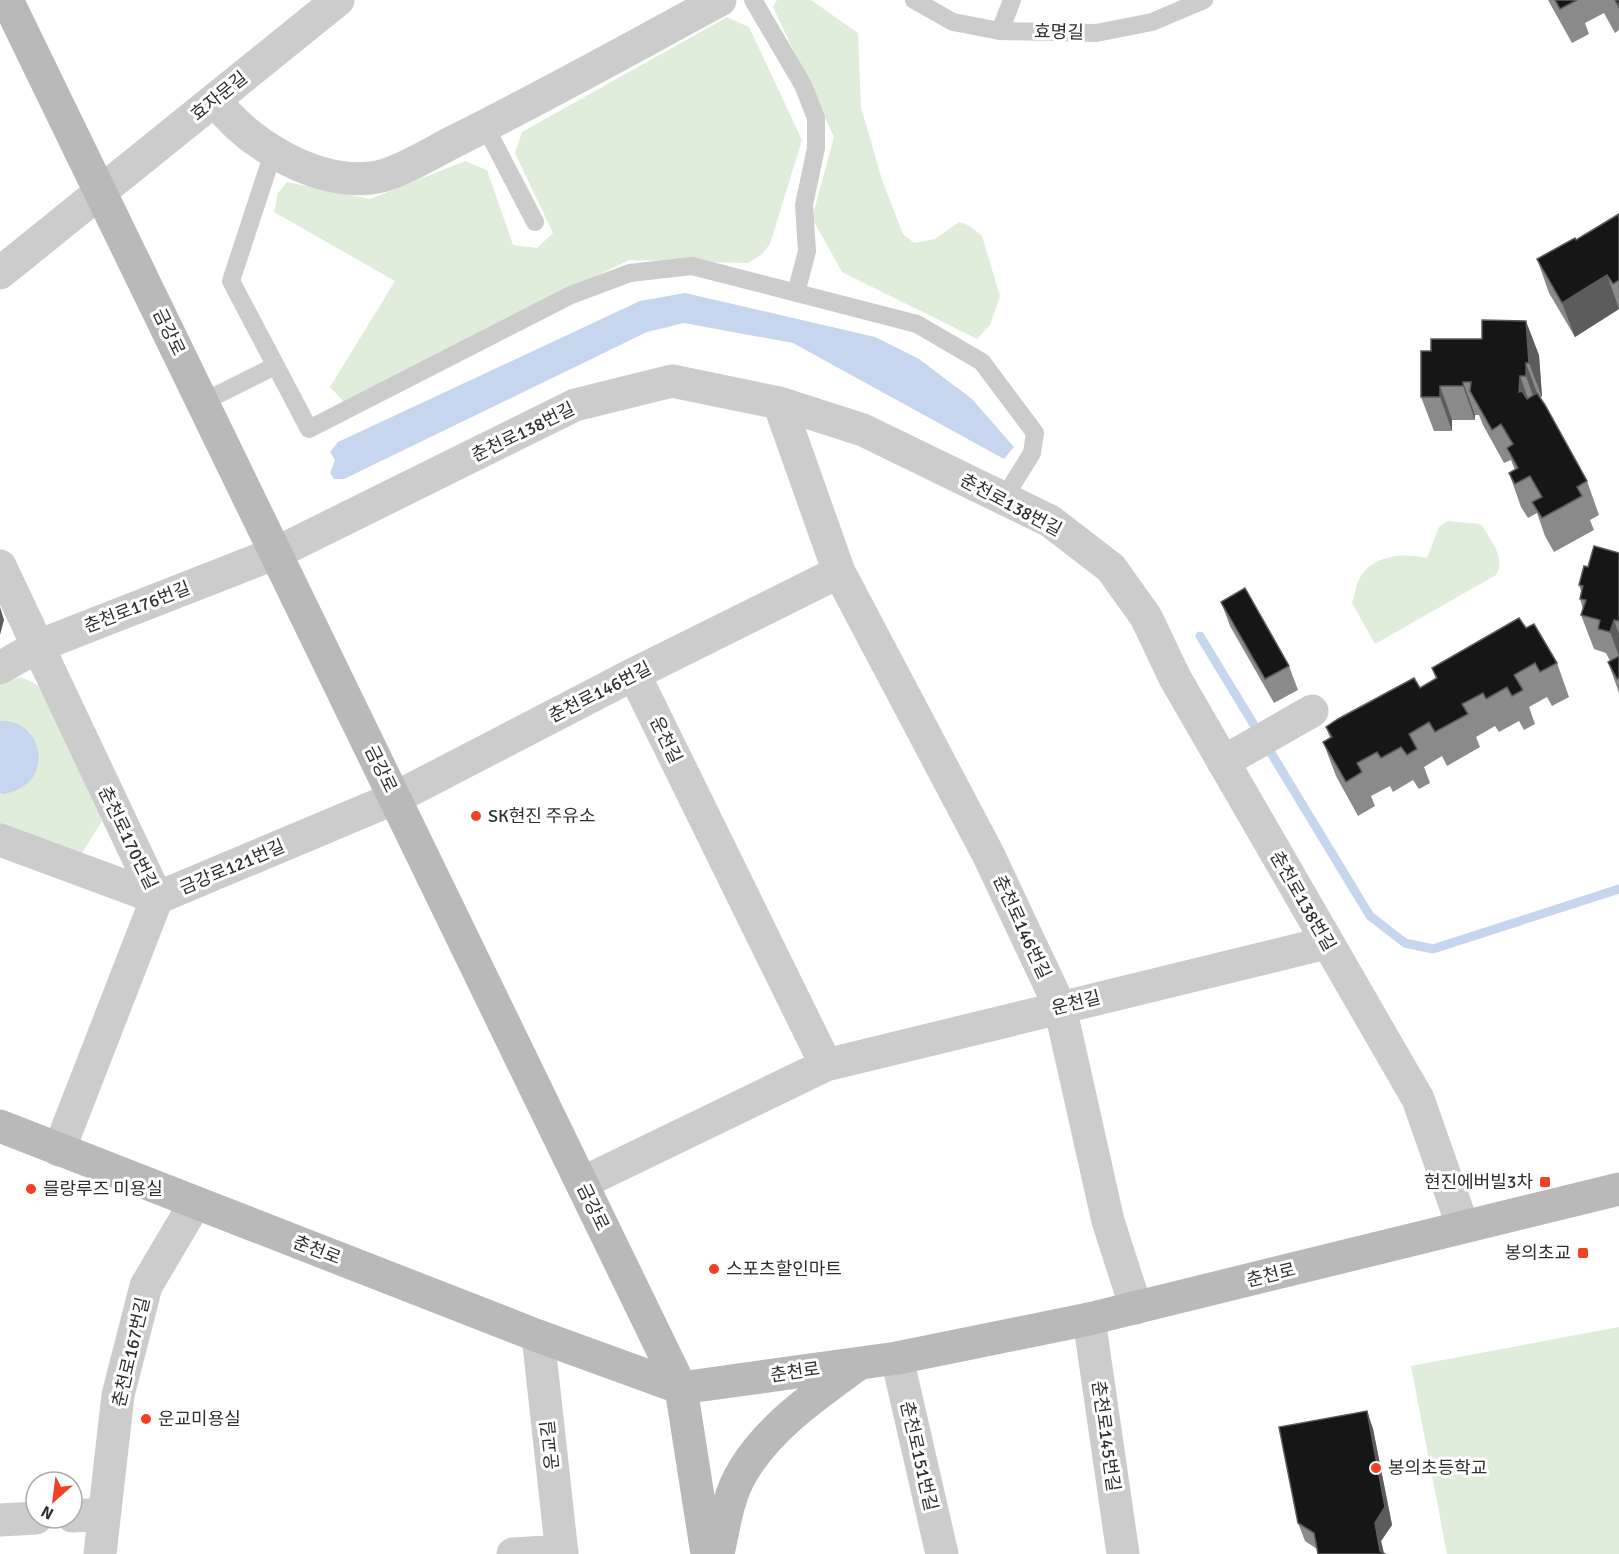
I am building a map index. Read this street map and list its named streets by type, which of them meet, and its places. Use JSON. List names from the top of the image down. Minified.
{"streets":{"street":["효자문길","금강로","춘천로138번길","춘천로176번길","춘천로146번길","운천길","춘천로170번길","금강로121번길","춘천로","춘천로167번길","춘천로145번길","운교길","춘천로151번길"],"lane":["효명길"]},"crossings":[["효자문길","금강로"],["금강로","춘천로138번길"],["금강로","춘천로176번길"],["금강로","춘천로146번길"],["금강로","운천길"],["금강로","금강로121번길"],["금강로","춘천로"],["춘천로138번길","춘천로176번길"],["춘천로138번길","춘천로146번길"],["춘천로138번길","운천길"],["춘천로138번길","춘천로"],["춘천로176번길","춘천로170번길"],["춘천로146번길","운천길"],["춘천로146번길","금강로121번길"],["춘천로146번길","춘천로"],["춘천로170번길","금강로121번길"],["춘천로170번길","춘천로"],["춘천로","춘천로167번길"],["춘천로","춘천로145번길"],["춘천로","운교길"],["춘천로","춘천로151번길"]],"places":{"other":["SK현진 주유소","믈랑루즈 미용실","스포츠할인마트","운교미용실","봉의초등학교"],"transit":["현진에버빌3차","봉의초교"]},"north":"bottom left"}
